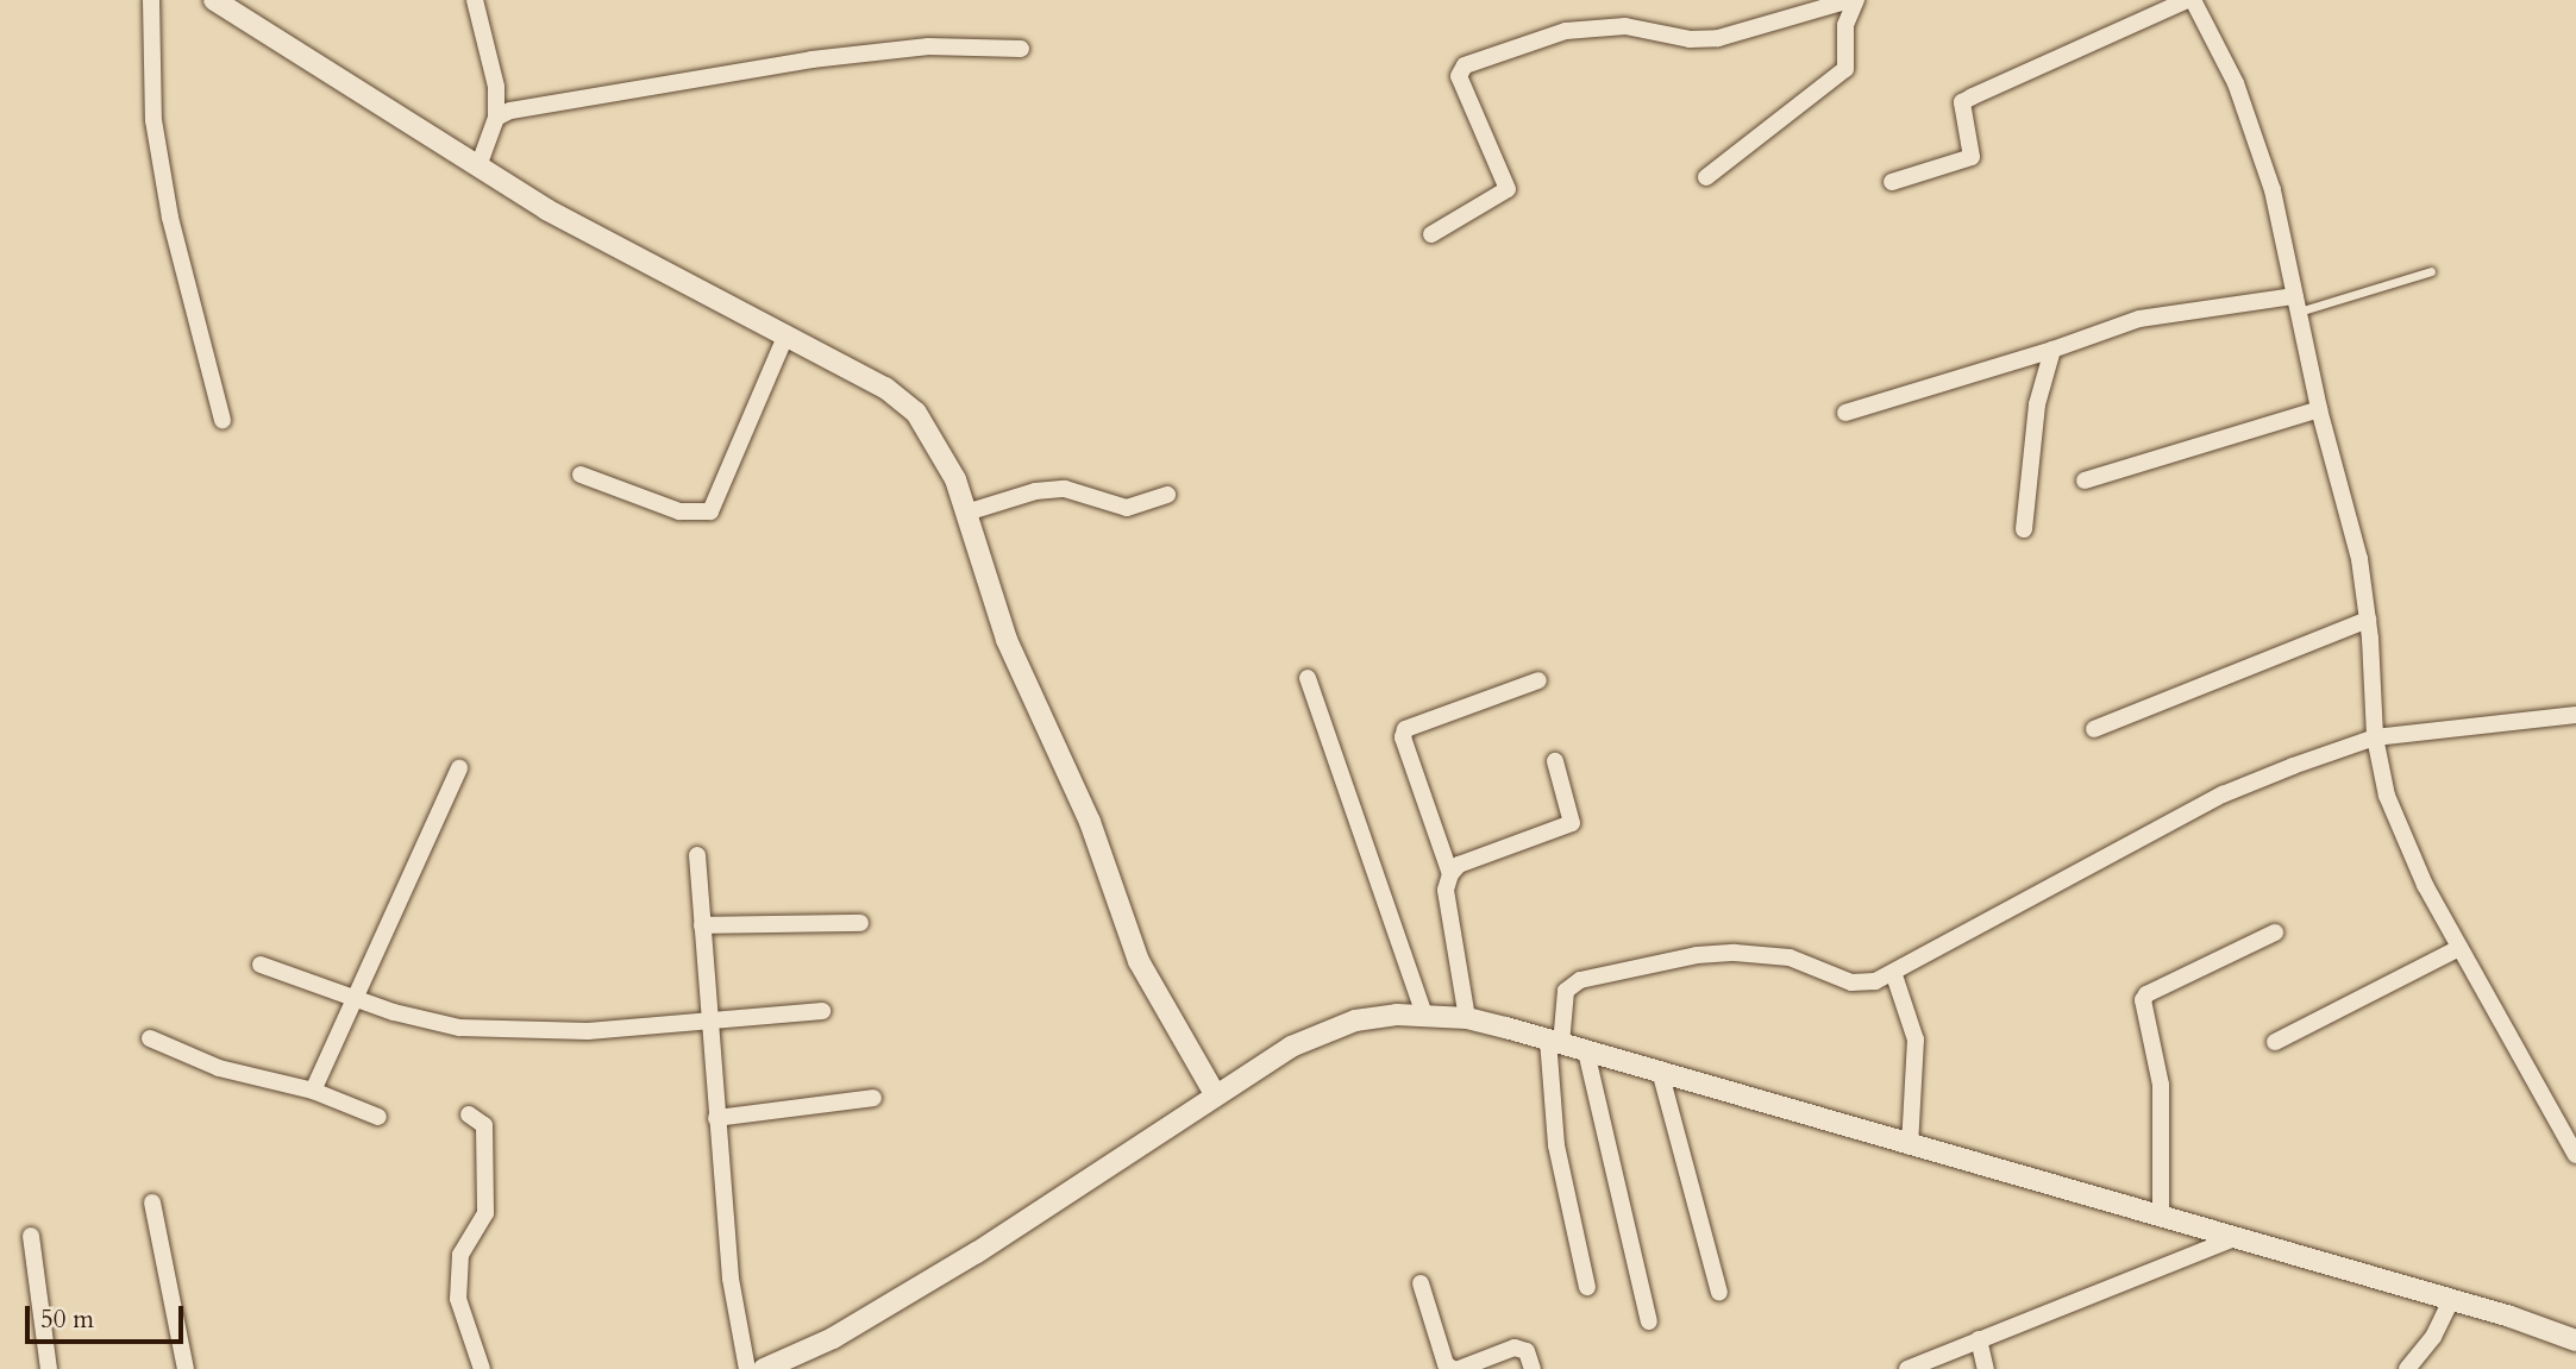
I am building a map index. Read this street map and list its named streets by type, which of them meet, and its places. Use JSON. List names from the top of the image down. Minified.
{"scale_bar":"50 m"}
